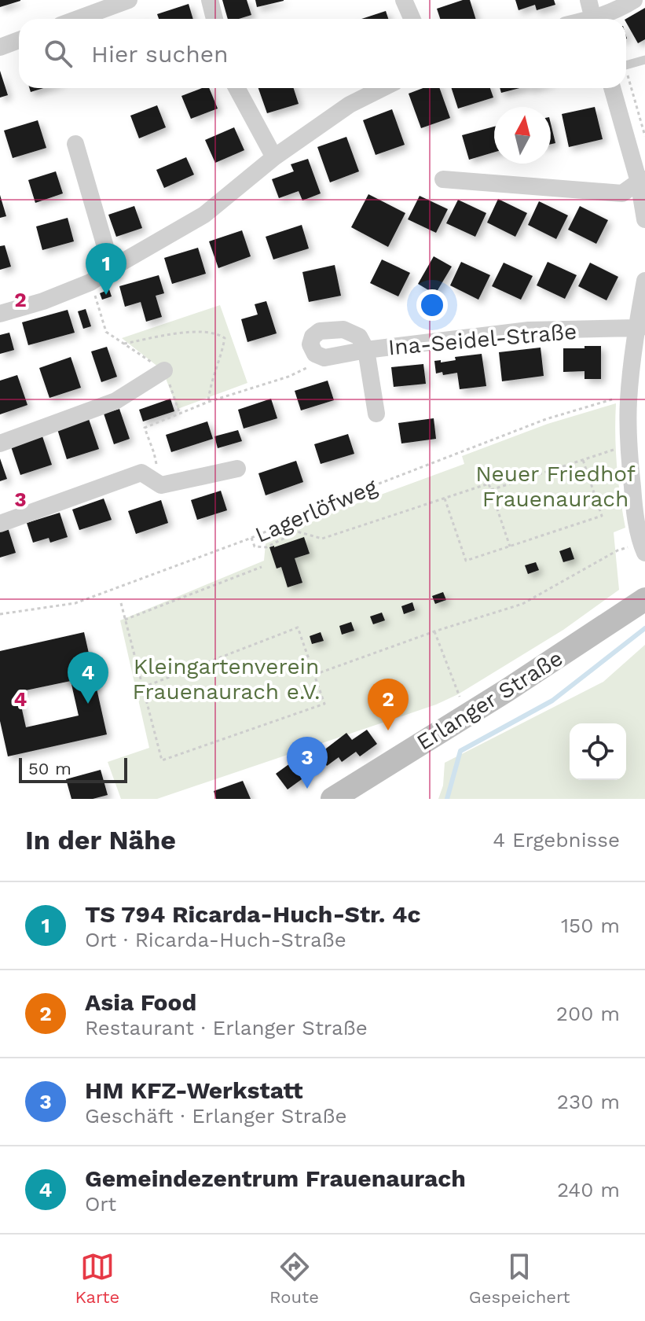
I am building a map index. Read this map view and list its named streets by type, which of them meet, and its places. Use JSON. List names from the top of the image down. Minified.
{"streets":{"street":["Ina-Seidel-Straße","Erlanger Straße"],"path":["Lagerlöfweg"]},"parks":["Neuer Friedhof Frauenaurach","Kleingartenverein Frauenaurach e.V."],"scale_bar":"50 m","north":"top","page":{"search":"Hier suchen","pins":["1","4","2","3"],"scale":"50 m","heading":["In der Nähe","4 Ergebnisse"],"list":[{"mark":"1","name":"TS 794 Ricarda-Huch-Str. 4c","note":"Ort · Ricarda-Huch-Straße","value":"150 m"},{"mark":"2","name":"Asia Food","note":"Restaurant · Erlanger Straße","value":"200 m"},{"mark":"3","name":"HM KFZ-Werkstatt","note":"Geschäft · Erlanger Straße","value":"230 m"},{"mark":"4","name":"Gemeindezentrum Frauenaurach","note":"Ort","value":"240 m"}],"nav":["Karte","Route","Gespeichert"]},"grid":{"rows":["2","3","4"]}}
